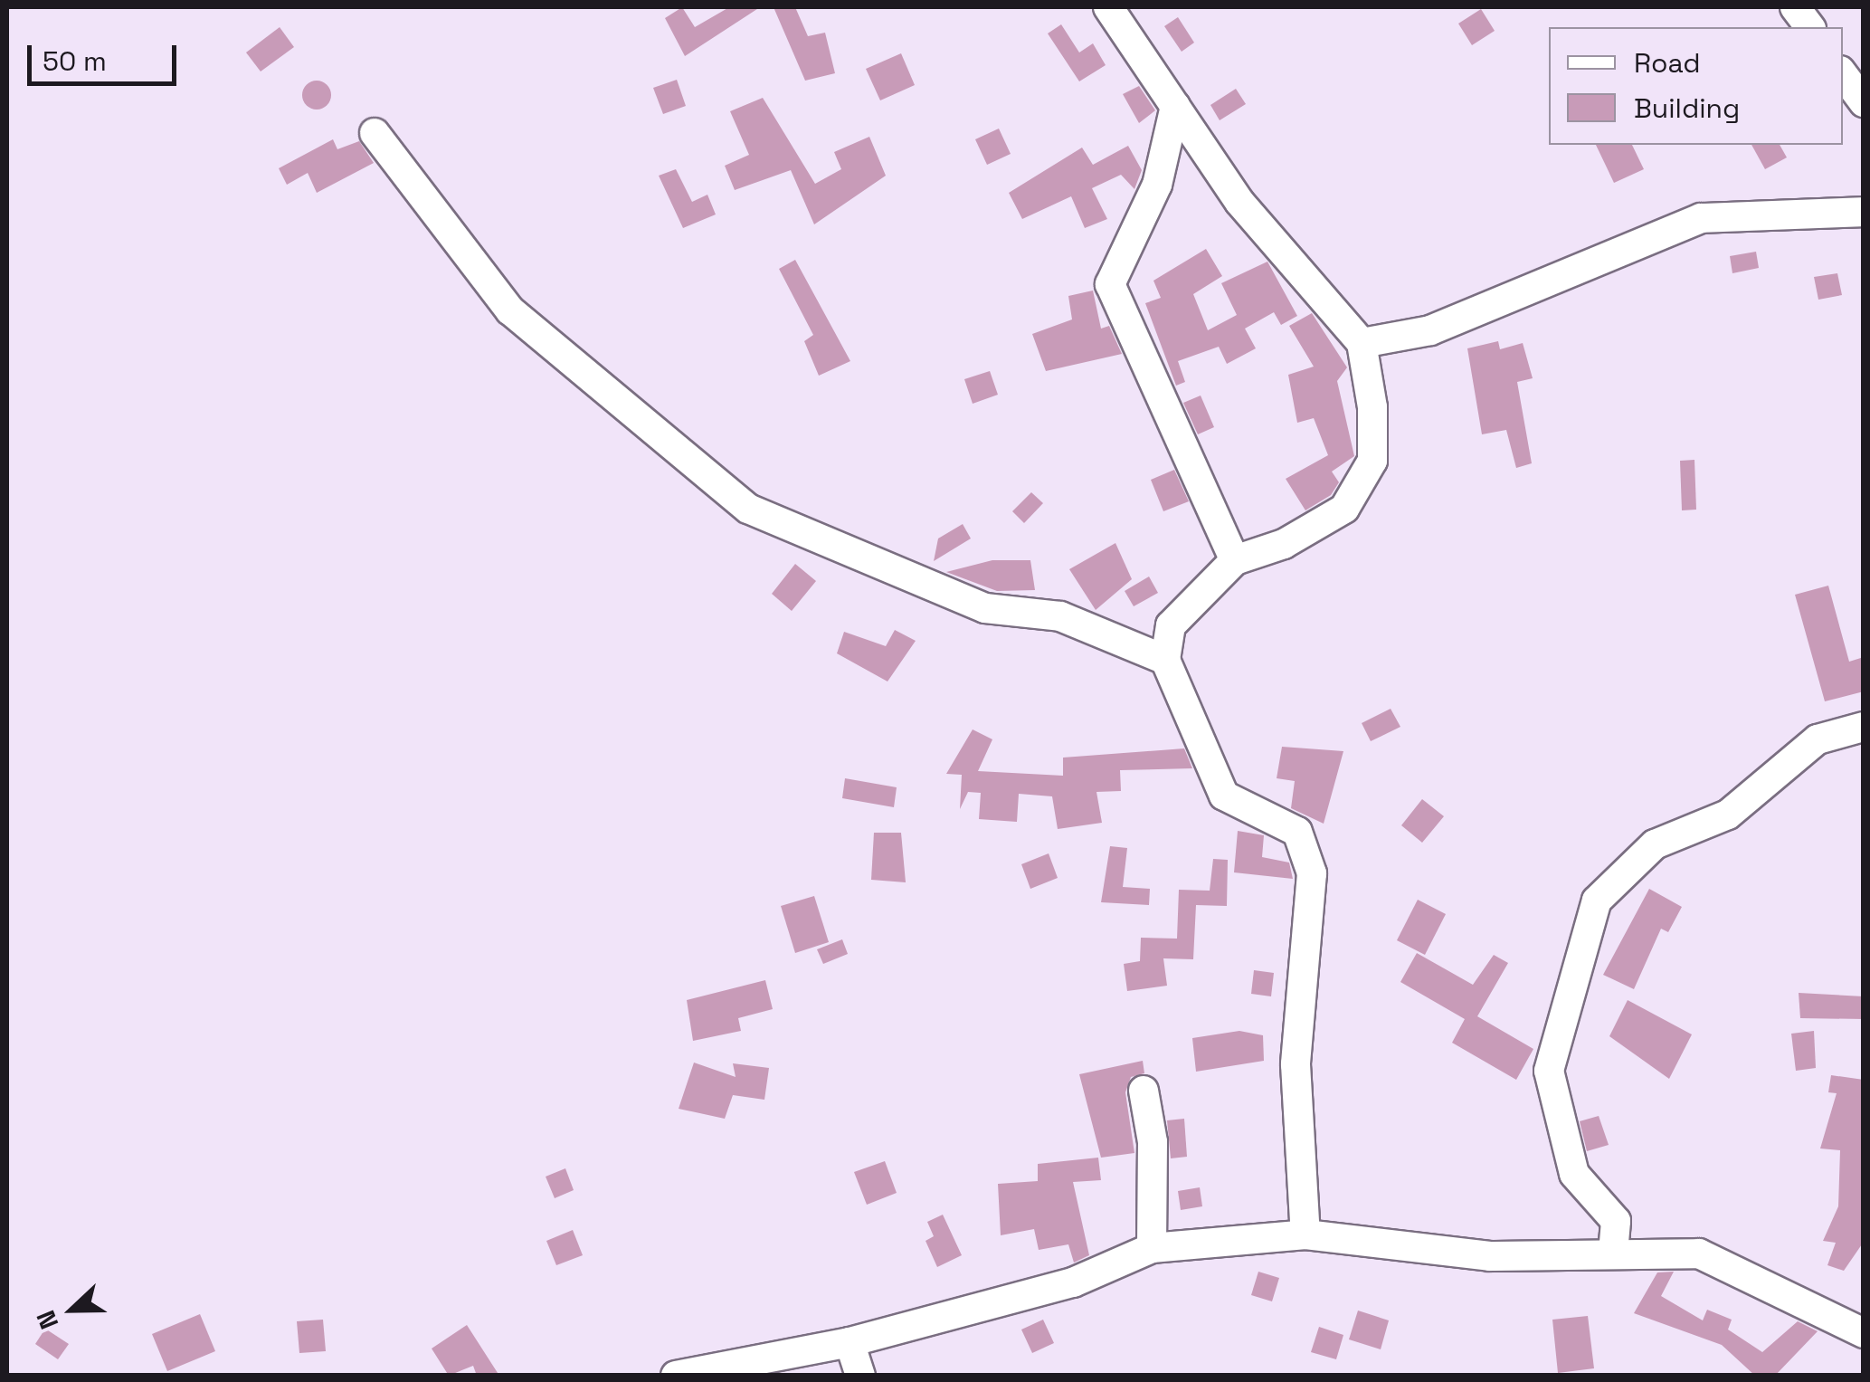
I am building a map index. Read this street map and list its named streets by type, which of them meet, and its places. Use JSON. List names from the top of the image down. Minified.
{"legend":["Road","Building"],"scale_bar":"50 m","north":"left"}
